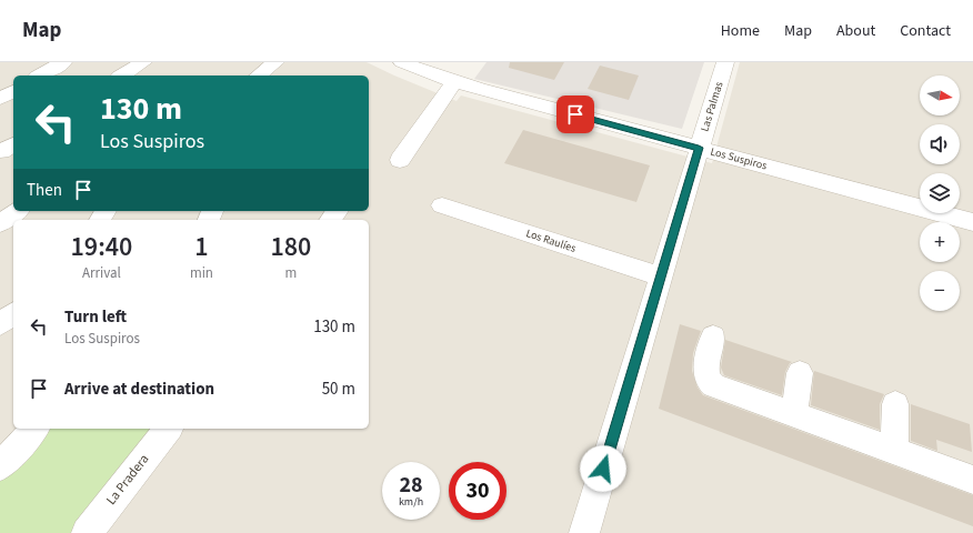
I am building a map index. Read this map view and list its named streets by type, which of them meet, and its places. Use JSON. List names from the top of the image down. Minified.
{"streets":{"street":["Las Palmas","Los Suspiros","Los Raulíes","La Pradera"]},"crossings":[["Las Palmas","Los Suspiros"],["Las Palmas","Los Raulíes"]],"north":"right","page":{"header":"Map","nav":["Home","Map","About","Contact"],"map_buttons":["+","−"],"turn":["130 m","Los Suspiros"],"then":"Then","eta":["19:40","Arrival","1","min","180","m"],"list":[{"name":"Turn left","note":"Los Suspiros","value":"130 m"},{"name":"Arrive at destination","value":"50 m"}],"speed":"28 km/h","limit":"30"}}
